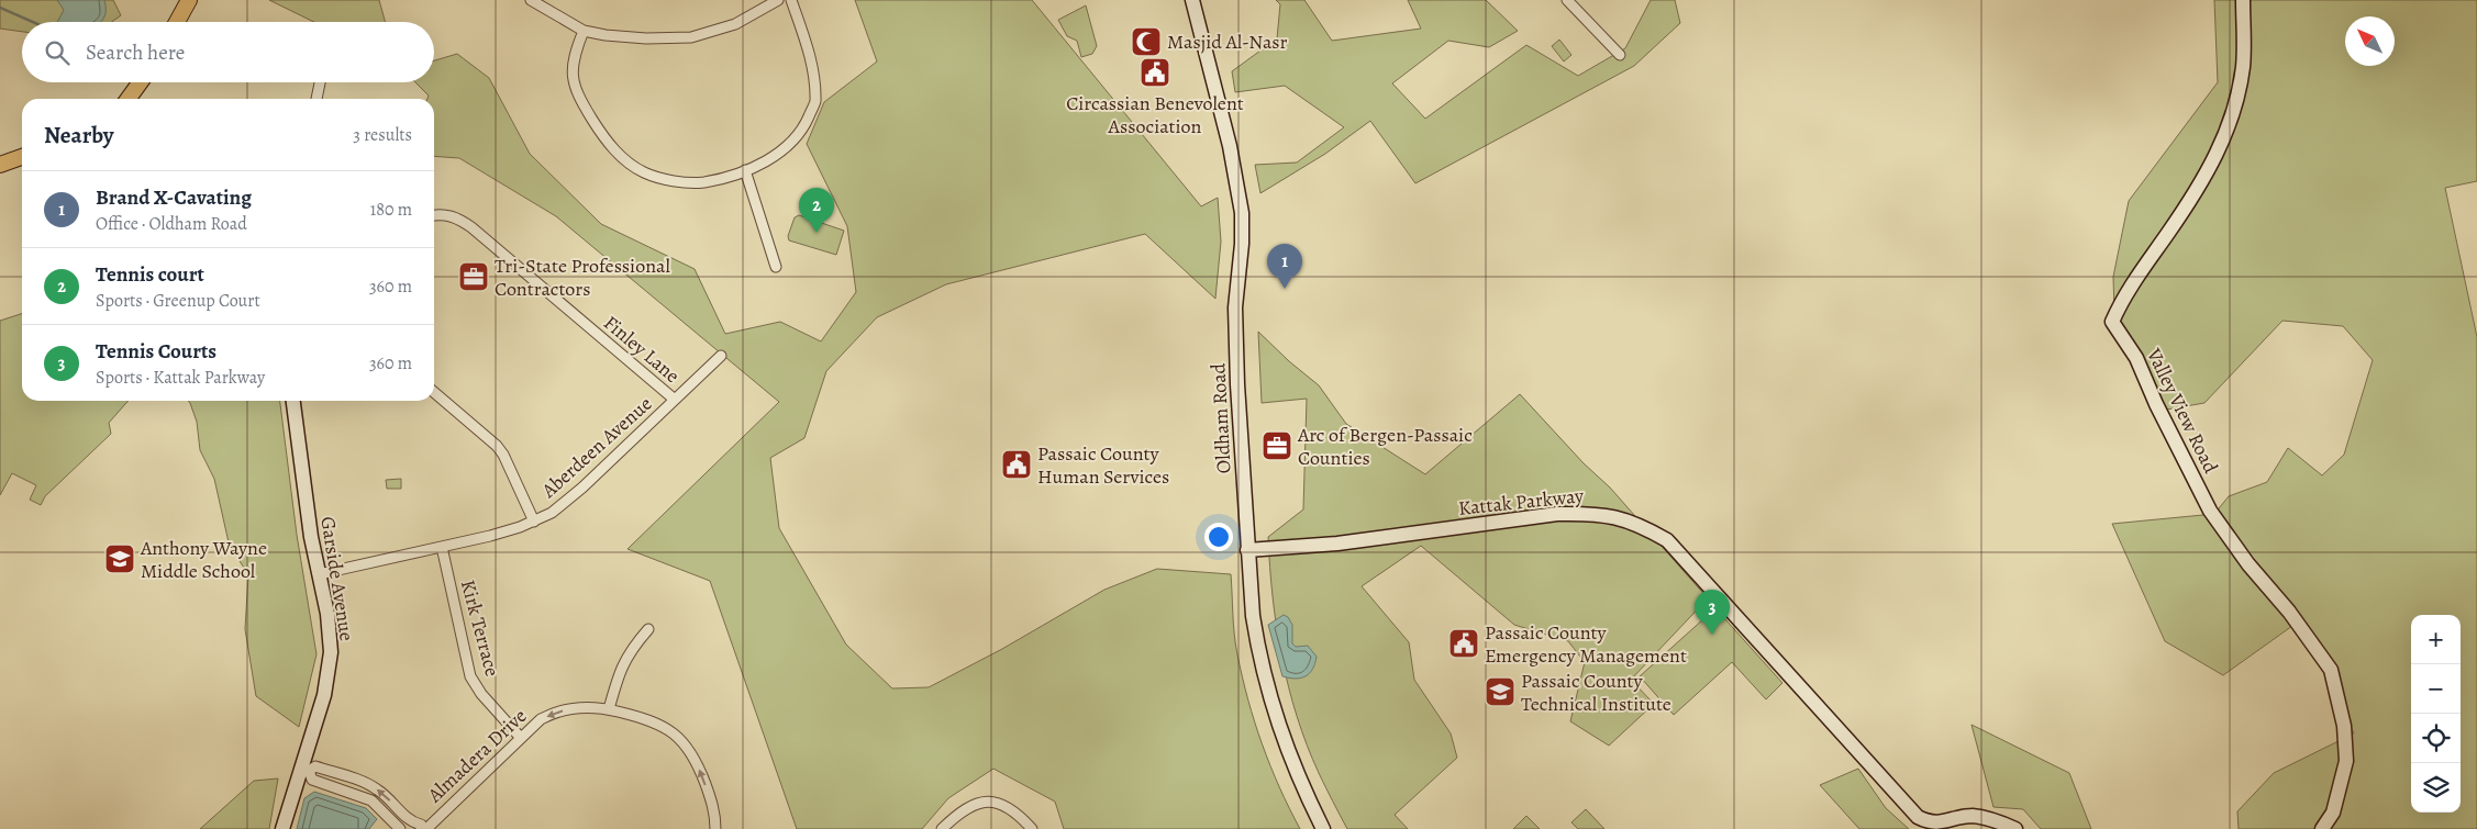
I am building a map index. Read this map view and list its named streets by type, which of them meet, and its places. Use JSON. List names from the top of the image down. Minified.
{"streets":{"street":["Finley Lane","Valley View Road","Oldham Road","Aberdeen Avenue","Kattak Parkway","Garside Avenue","Kirk Terrace","Almadera Drive"]},"crossings":[["Finley Lane","Aberdeen Avenue"],["Oldham Road","Kattak Parkway"],["Aberdeen Avenue","Garside Avenue"],["Aberdeen Avenue","Kirk Terrace"],["Kirk Terrace","Almadera Drive"]],"places":{"mosque":["Masjid Al-Nasr"],"public building":["Circassian Benevolent Association","Passaic County Human Services","Passaic County Emergency Management"],"office":["Tri-State Professional Contractors","Arc of Bergen-Passaic Counties"],"school or university":["Anthony Wayne Middle School","Passaic County Technical Institute"]},"north":"top left","page":{"search":"Search here","heading":["Nearby","3 results"],"list":[{"mark":"1","name":"Brand X-Cavating","note":"Office · Oldham Road","value":"180 m"},{"mark":"2","name":"Tennis court","note":"Sports · Greenup Court","value":"360 m"},{"mark":"3","name":"Tennis Courts","note":"Sports · Kattak Parkway","value":"360 m"}],"pins":["2","1","3"],"map_buttons":["+","−"]}}
